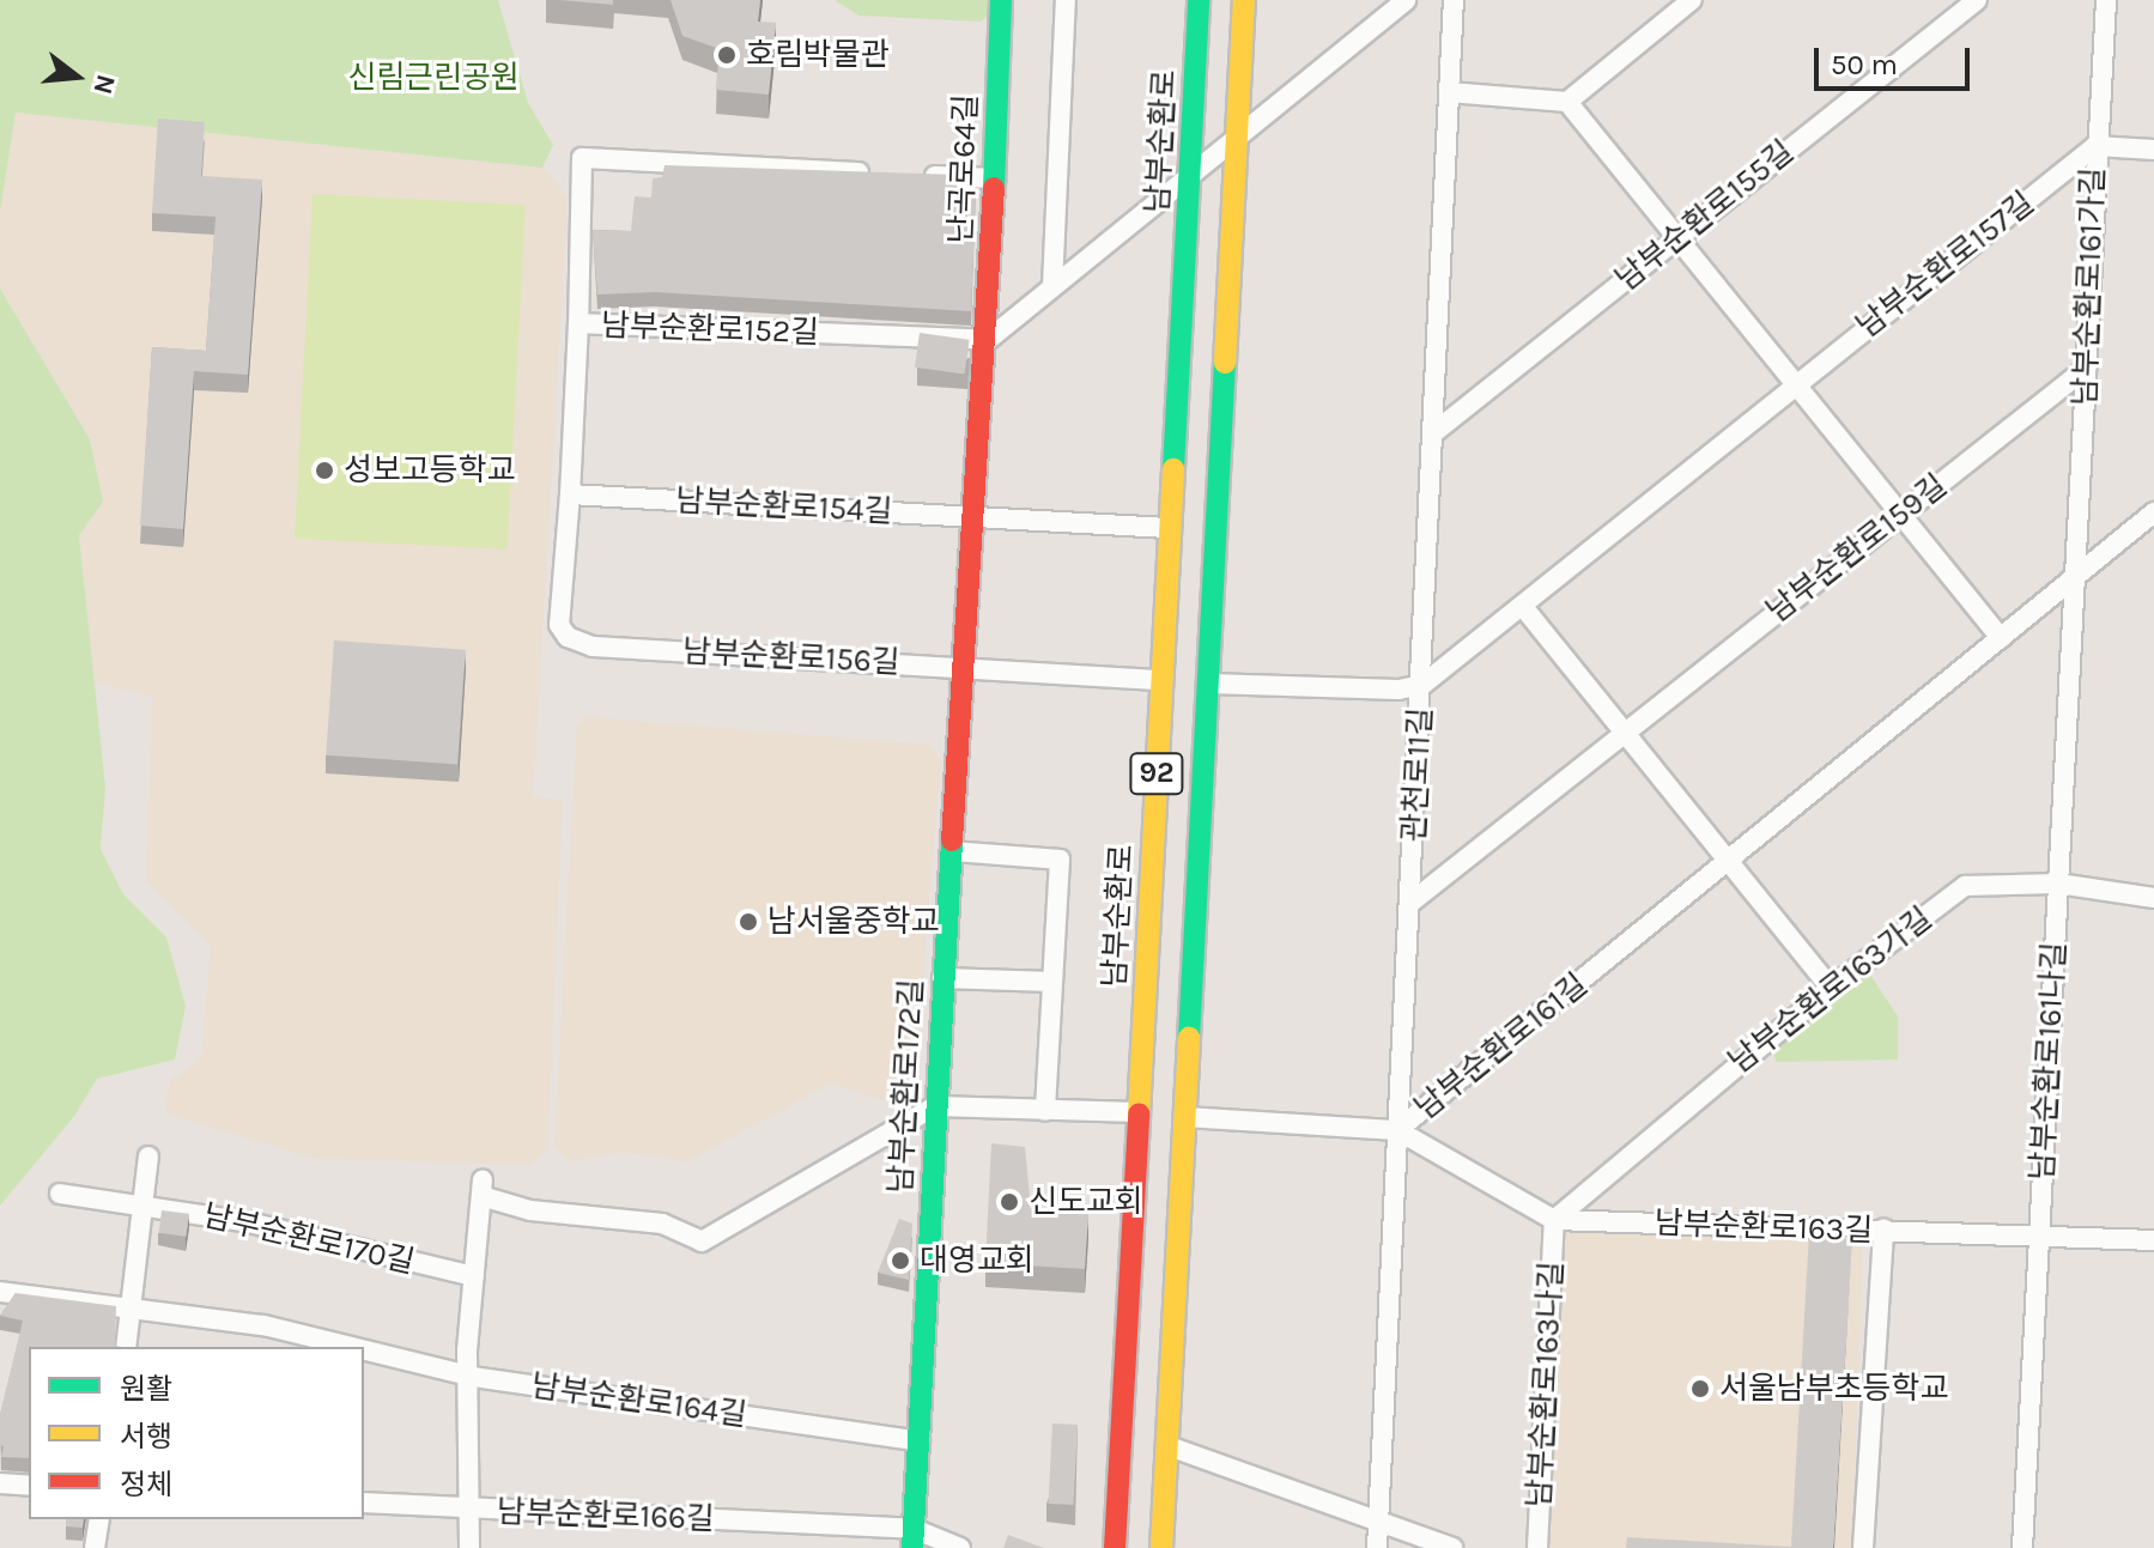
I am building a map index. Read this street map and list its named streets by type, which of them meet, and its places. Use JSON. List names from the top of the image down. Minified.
{"streets":{"main road":["남부순환로","난곡로64길","92","남부순환로172길"],"street":["남부순환로155길","남부순환로157길","남부순환로161가길","남부순환로152길","남부순환로154길","남부순환로159길","남부순환로156길","관천로11길","남부순환로163가길","남부순환로161길","남부순환로161나길","남부순환로163길","남부순환로170길","남부순환로163나길","남부순환로164길","남부순환로166길"]},"crossings":[["남부순환로","남부순환로154길"],["남부순환로","남부순환로156길"],["남부순환로","남부순환로172길"],["난곡로64길","남부순환로152길"],["난곡로64길","남부순환로172길"],["남부순환로155길","관천로11길"],["남부순환로157길","남부순환로161가길"],["남부순환로157길","관천로11길"],["남부순환로161가길","남부순환로159길"],["남부순환로161가길","남부순환로161길"],["남부순환로161가길","남부순환로161나길"],["남부순환로152길","남부순환로172길"],["남부순환로154길","남부순환로156길"],["남부순환로154길","남부순환로172길"],["남부순환로159길","관천로11길"],["남부순환로156길","남부순환로172길"],["92","남부순환로161길"],["관천로11길","남부순환로161길"],["관천로11길","남부순환로163길"],["남부순환로163가길","남부순환로161나길"],["남부순환로163가길","남부순환로163길"],["남부순환로163가길","남부순환로163나길"],["남부순환로161길","남부순환로161나길"],["남부순환로161길","남부순환로163길"],["남부순환로161나길","남부순환로163길"],["남부순환로172길","남부순환로164길"],["남부순환로172길","남부순환로166길"],["남부순환로163길","남부순환로163나길"]],"parks":["신림근린공원"],"places":["호림박물관","성보고등학교","남서울중학교","신도교회","대영교회","서울남부초등학교"],"legend":["원활","서행","정체"],"scale_bar":"50 m","north":"right"}
